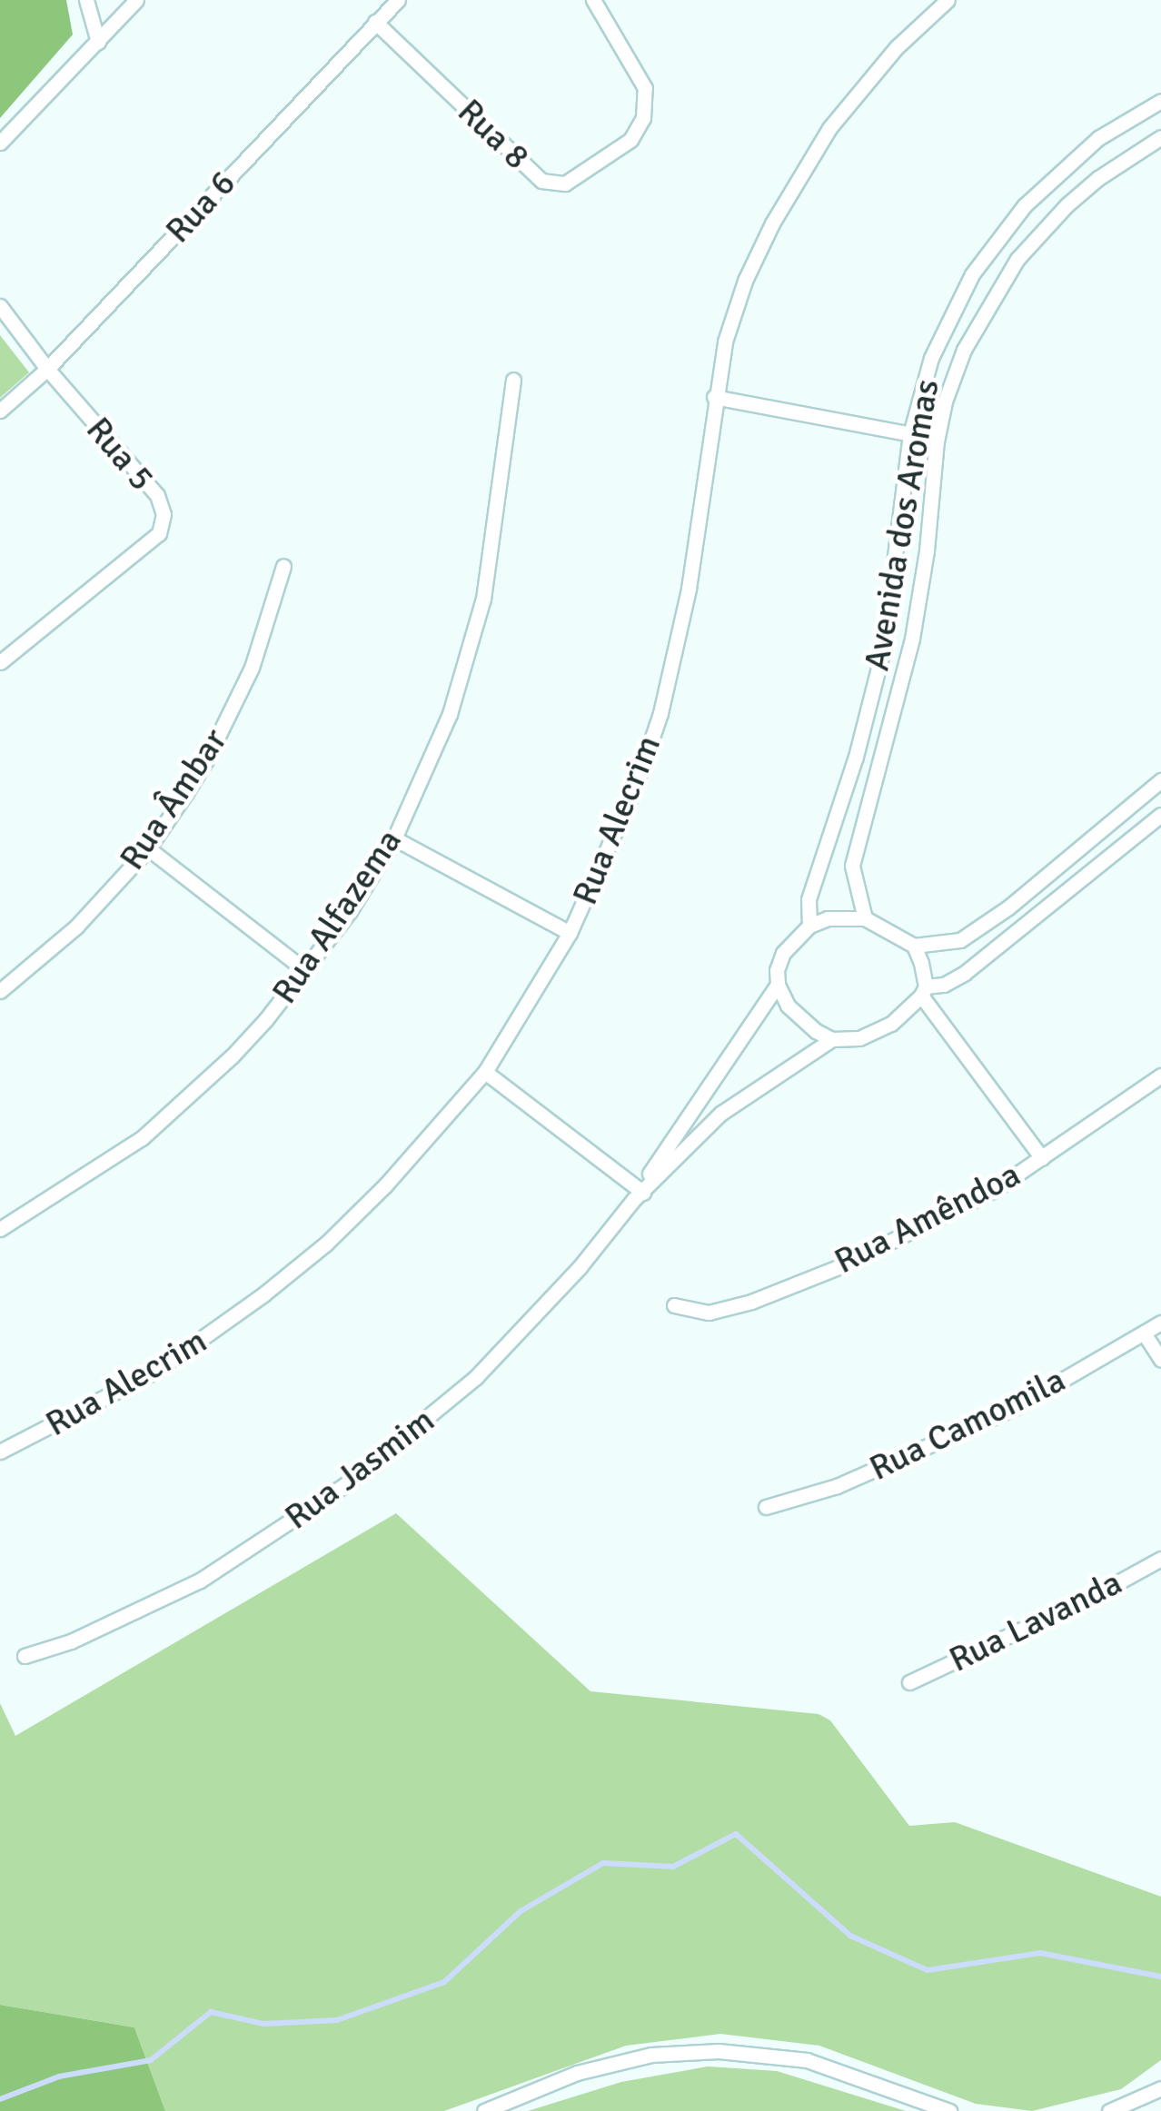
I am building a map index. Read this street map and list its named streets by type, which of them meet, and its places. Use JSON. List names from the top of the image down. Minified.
{"streets":{"street":["Rua 8","Rua 6","Rua 5","Avenida dos Aromas","Rua Âmbar","Rua Alecrim","Rua Alfazema","Rua Amêndoa","Rua Camomila","Rua Jasmim","Rua Lavanda"]},"crossings":[["Rua 8","Rua 6"],["Rua 6","Rua 5"]]}
